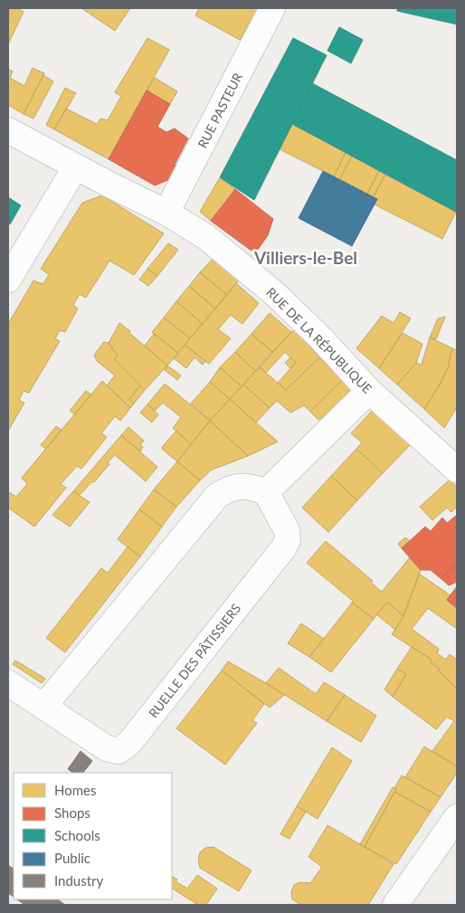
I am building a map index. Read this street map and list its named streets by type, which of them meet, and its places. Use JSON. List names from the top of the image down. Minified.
{"streets":{"street":["RUE PASTEUR","RUE DE LA RÉPUBLIQUE","RUELLE DES PÂTISSIERS"]},"crossings":[["RUE PASTEUR","RUE DE LA RÉPUBLIQUE"]],"districts":["Villiers-le-Bel"],"legend":["Homes","Shops","Schools","Public","Industry"]}
